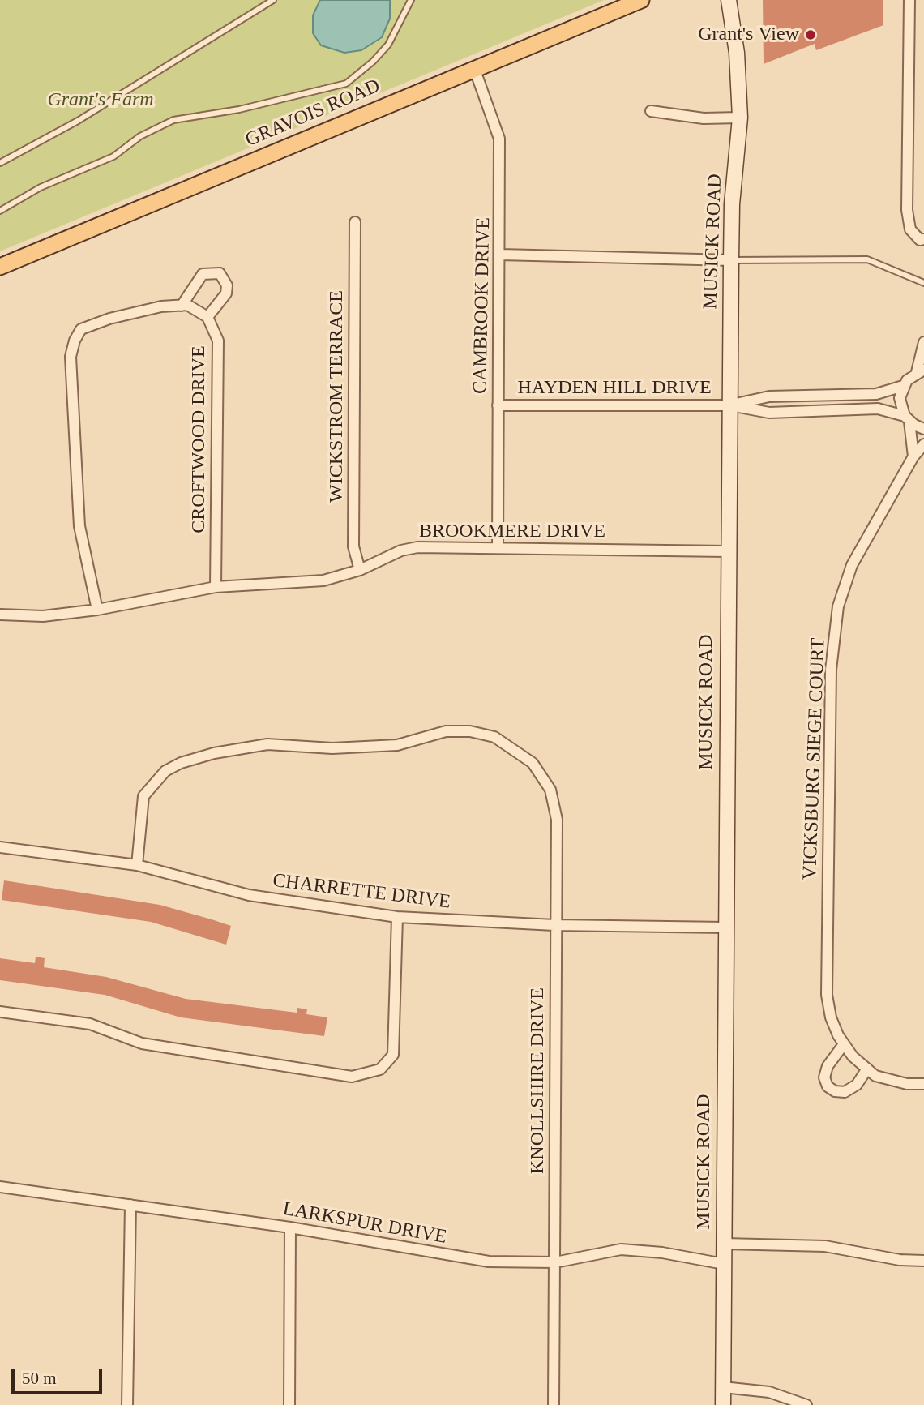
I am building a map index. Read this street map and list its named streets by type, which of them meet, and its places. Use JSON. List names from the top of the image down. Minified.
{"streets":{"main road":["GRAVOIS ROAD"],"street":["MUSICK ROAD","CAMBROOK DRIVE","HAYDEN HILL DRIVE","WICKSTROM TERRACE","CROFTWOOD DRIVE","BROOKMERE DRIVE","VICKSBURG SIEGE COURT","CHARRETTE DRIVE","KNOLLSHIRE DRIVE","LARKSPUR DRIVE"]},"crossings":[["GRAVOIS ROAD","CAMBROOK DRIVE"],["MUSICK ROAD","HAYDEN HILL DRIVE"],["MUSICK ROAD","BROOKMERE DRIVE"],["MUSICK ROAD","CHARRETTE DRIVE"],["MUSICK ROAD","LARKSPUR DRIVE"],["CAMBROOK DRIVE","HAYDEN HILL DRIVE"],["CAMBROOK DRIVE","BROOKMERE DRIVE"],["WICKSTROM TERRACE","BROOKMERE DRIVE"],["CROFTWOOD DRIVE","BROOKMERE DRIVE"],["CHARRETTE DRIVE","KNOLLSHIRE DRIVE"],["KNOLLSHIRE DRIVE","LARKSPUR DRIVE"]],"parks":["Grant's Farm"],"places":["Grant's View"],"scale_bar":"50 m"}
